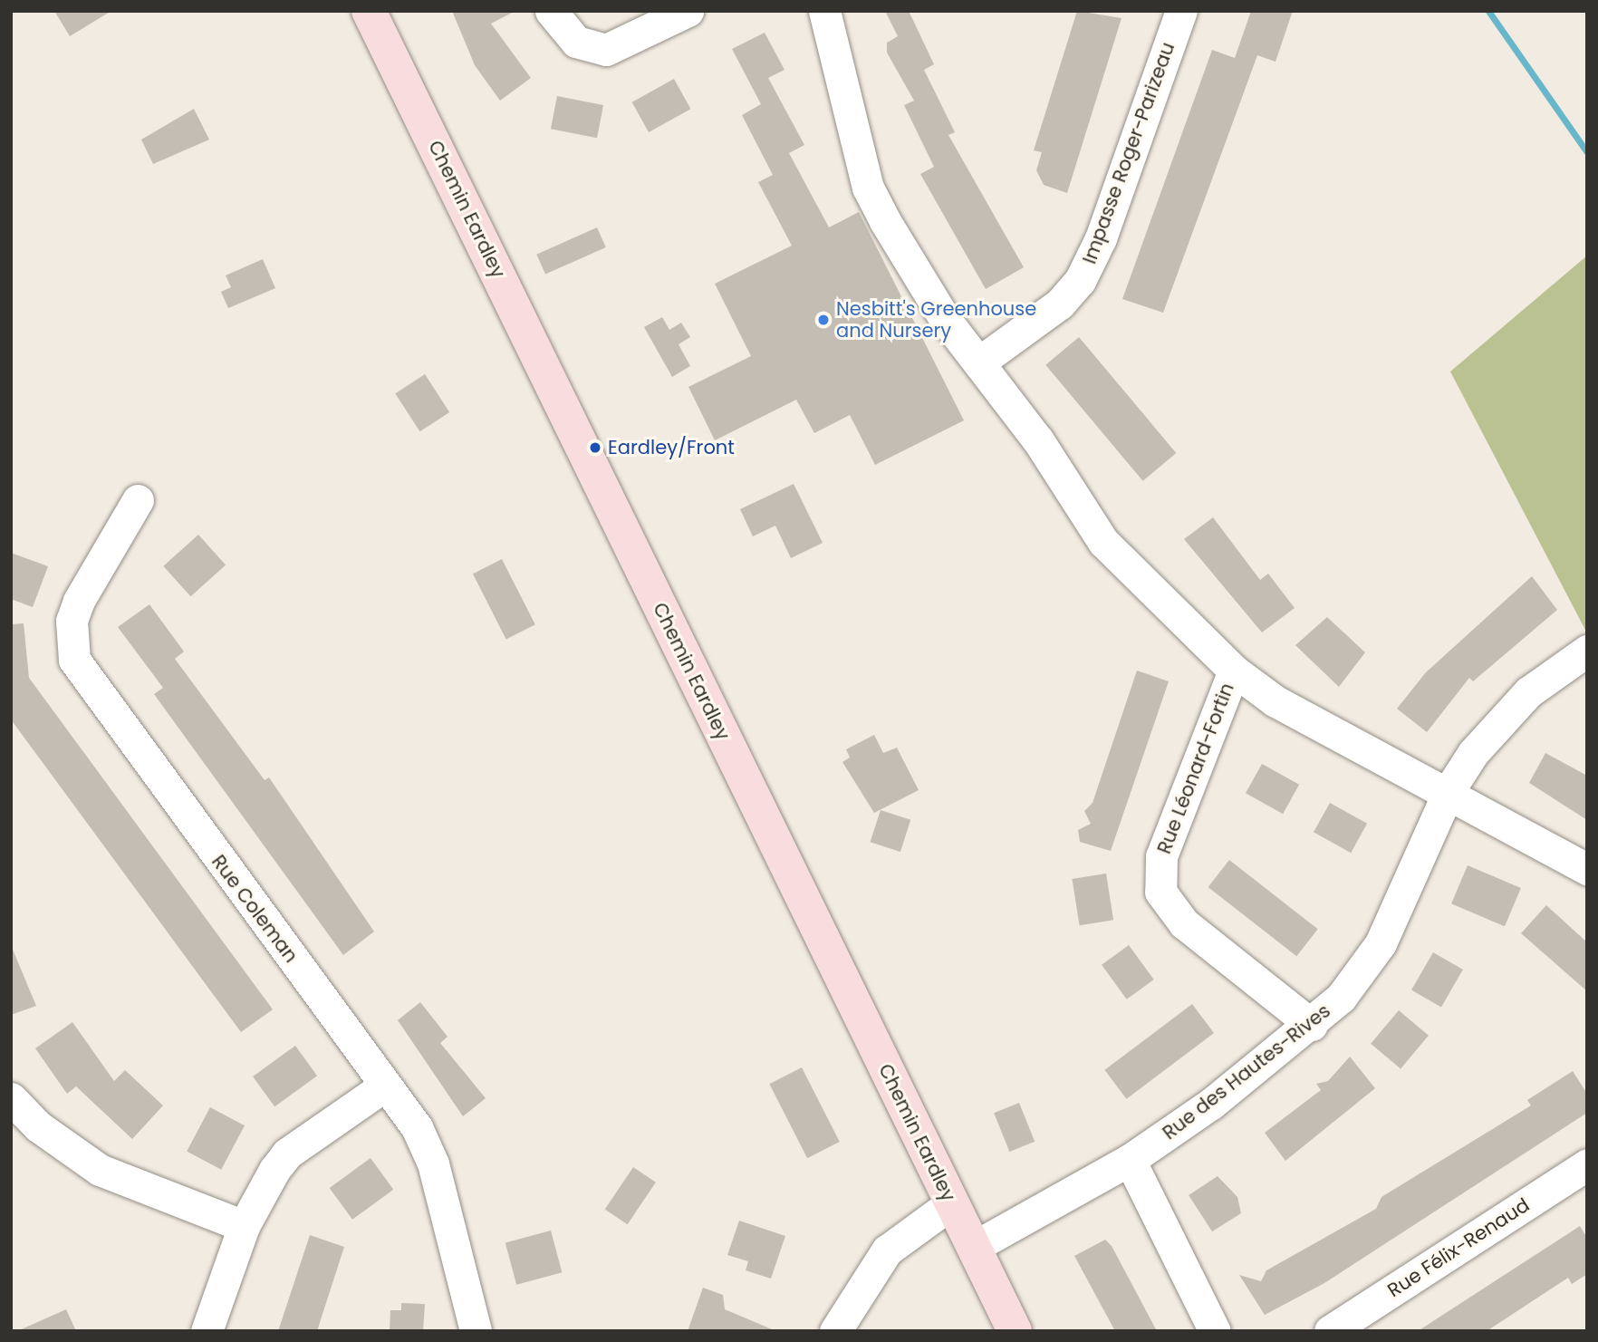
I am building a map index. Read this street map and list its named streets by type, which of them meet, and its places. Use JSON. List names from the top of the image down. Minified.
{"streets":{"main road":["Chemin Eardley"],"street":["Impasse Roger-Parizeau","Rue Léonard-Fortin","Rue Coleman","Rue des Hautes-Rives","Rue Félix-Renaud"]},"crossings":[["Chemin Eardley","Rue des Hautes-Rives"],["Rue Léonard-Fortin","Rue des Hautes-Rives"]],"places":["Nesbitt's Greenhouse and Nursery","Eardley/Front"]}
